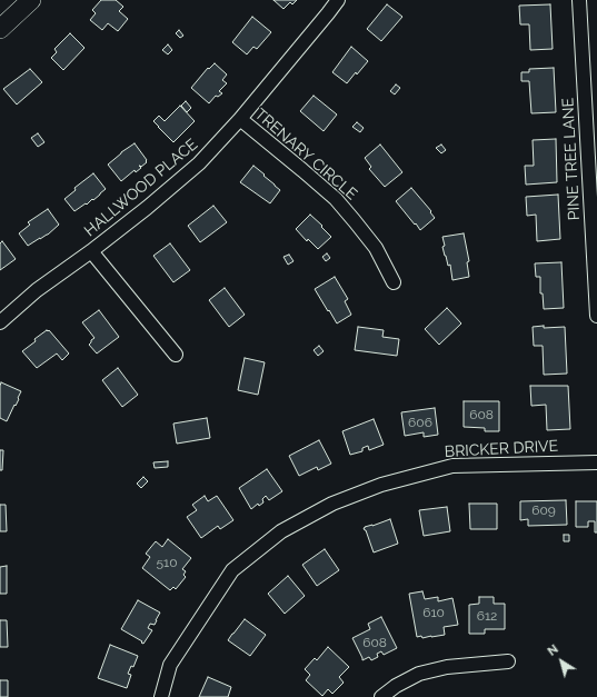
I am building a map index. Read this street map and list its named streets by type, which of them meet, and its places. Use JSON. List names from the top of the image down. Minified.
{"streets":{"street":["TRENARY CIRCLE","PINE TREE LANE","HALLWOOD PLACE","BRICKER DRIVE"]},"crossings":[["TRENARY CIRCLE","HALLWOOD PLACE"]],"house_numbers":["608","606","609","510","610","612","608"],"north":"top left"}
